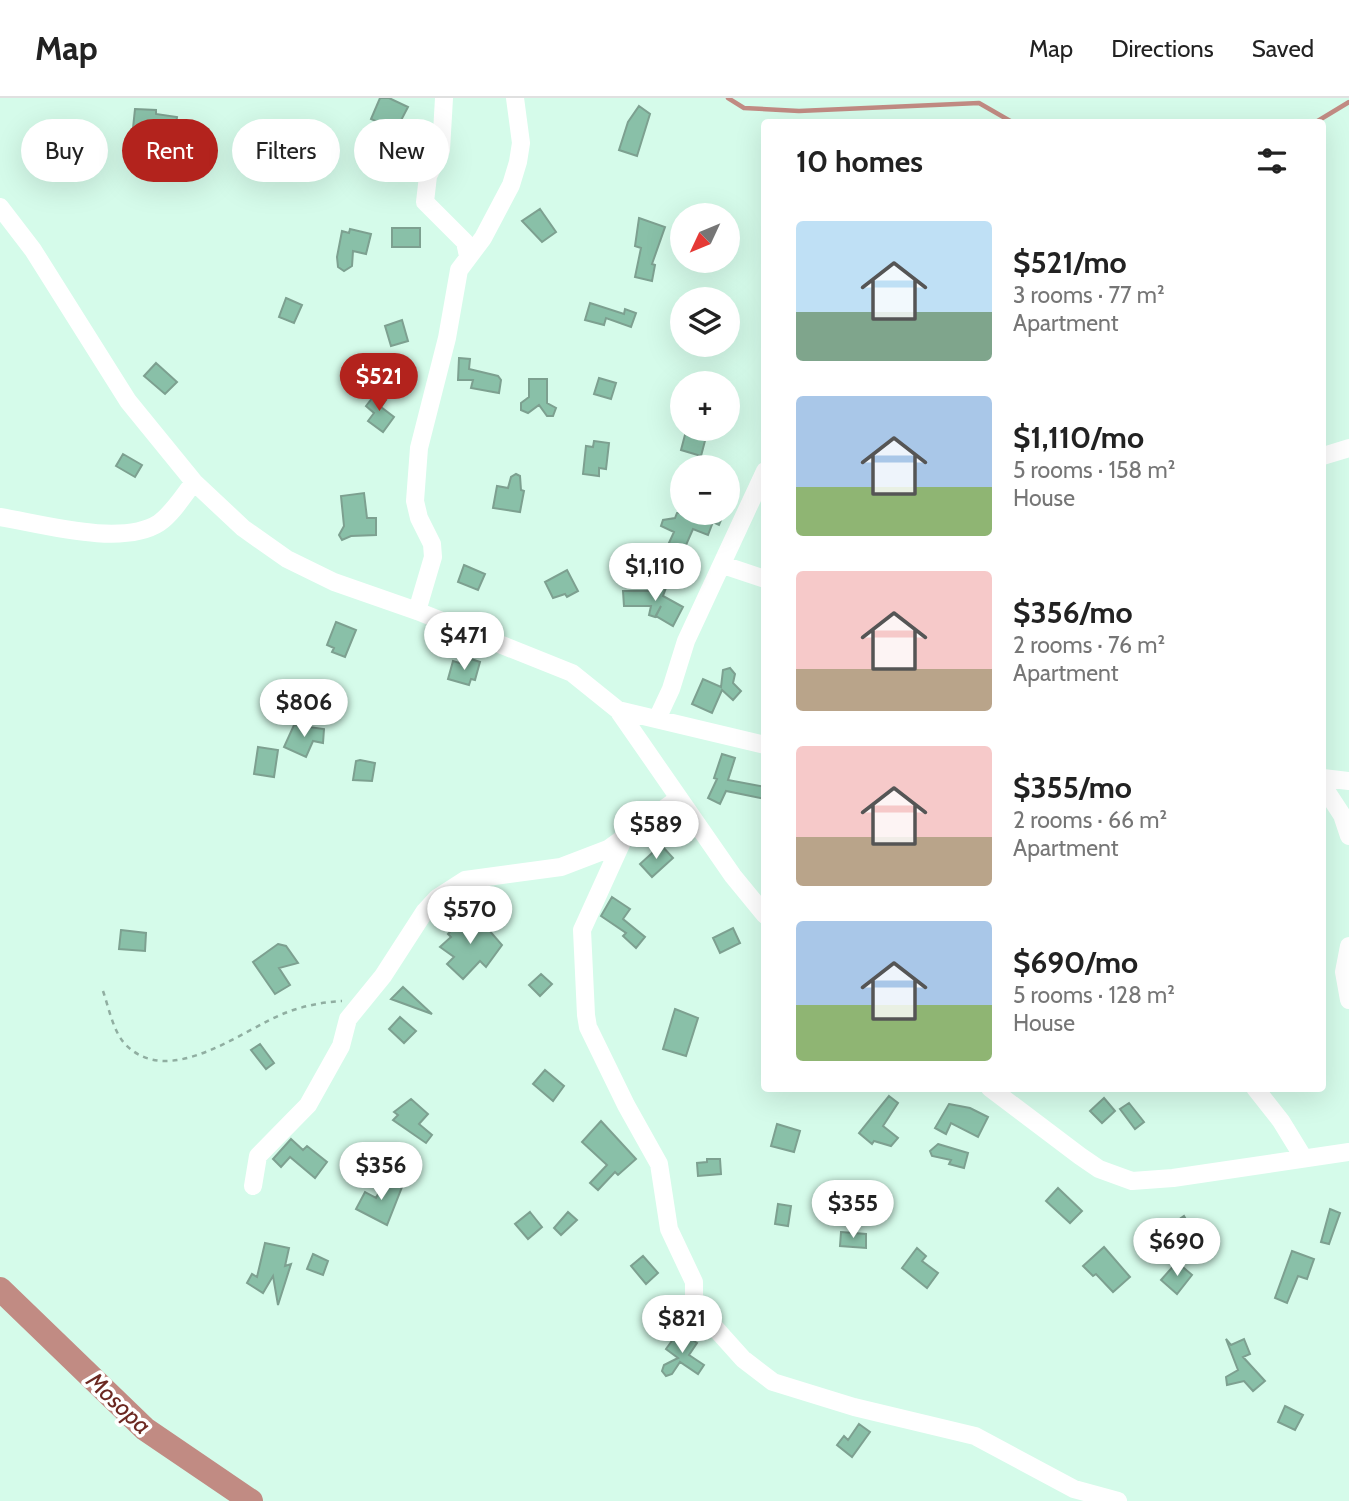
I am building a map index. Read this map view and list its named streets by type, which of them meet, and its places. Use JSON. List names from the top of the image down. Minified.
{"water":["Mosopa"],"north":"bottom left","page":{"header":"Map","nav":["Map","Directions","Saved"],"chip":["Buy","Rent","Filters","New"],"heading":"10 homes","map_buttons":["+","−"],"list":[{"name":"$521/mo","note":"3 rooms · 77 m² · Apartment"},{"name":"$1,110/mo","note":"5 rooms · 158 m² · House"},{"name":"$356/mo","note":"2 rooms · 76 m² · Apartment"},{"name":"$355/mo","note":"2 rooms · 66 m² · Apartment"},{"name":"$690/mo","note":"5 rooms · 128 m² · House"}],"price":["$521","$1,110","$471","$806","$589","$570","$356","$355","$690","$821"]}}
